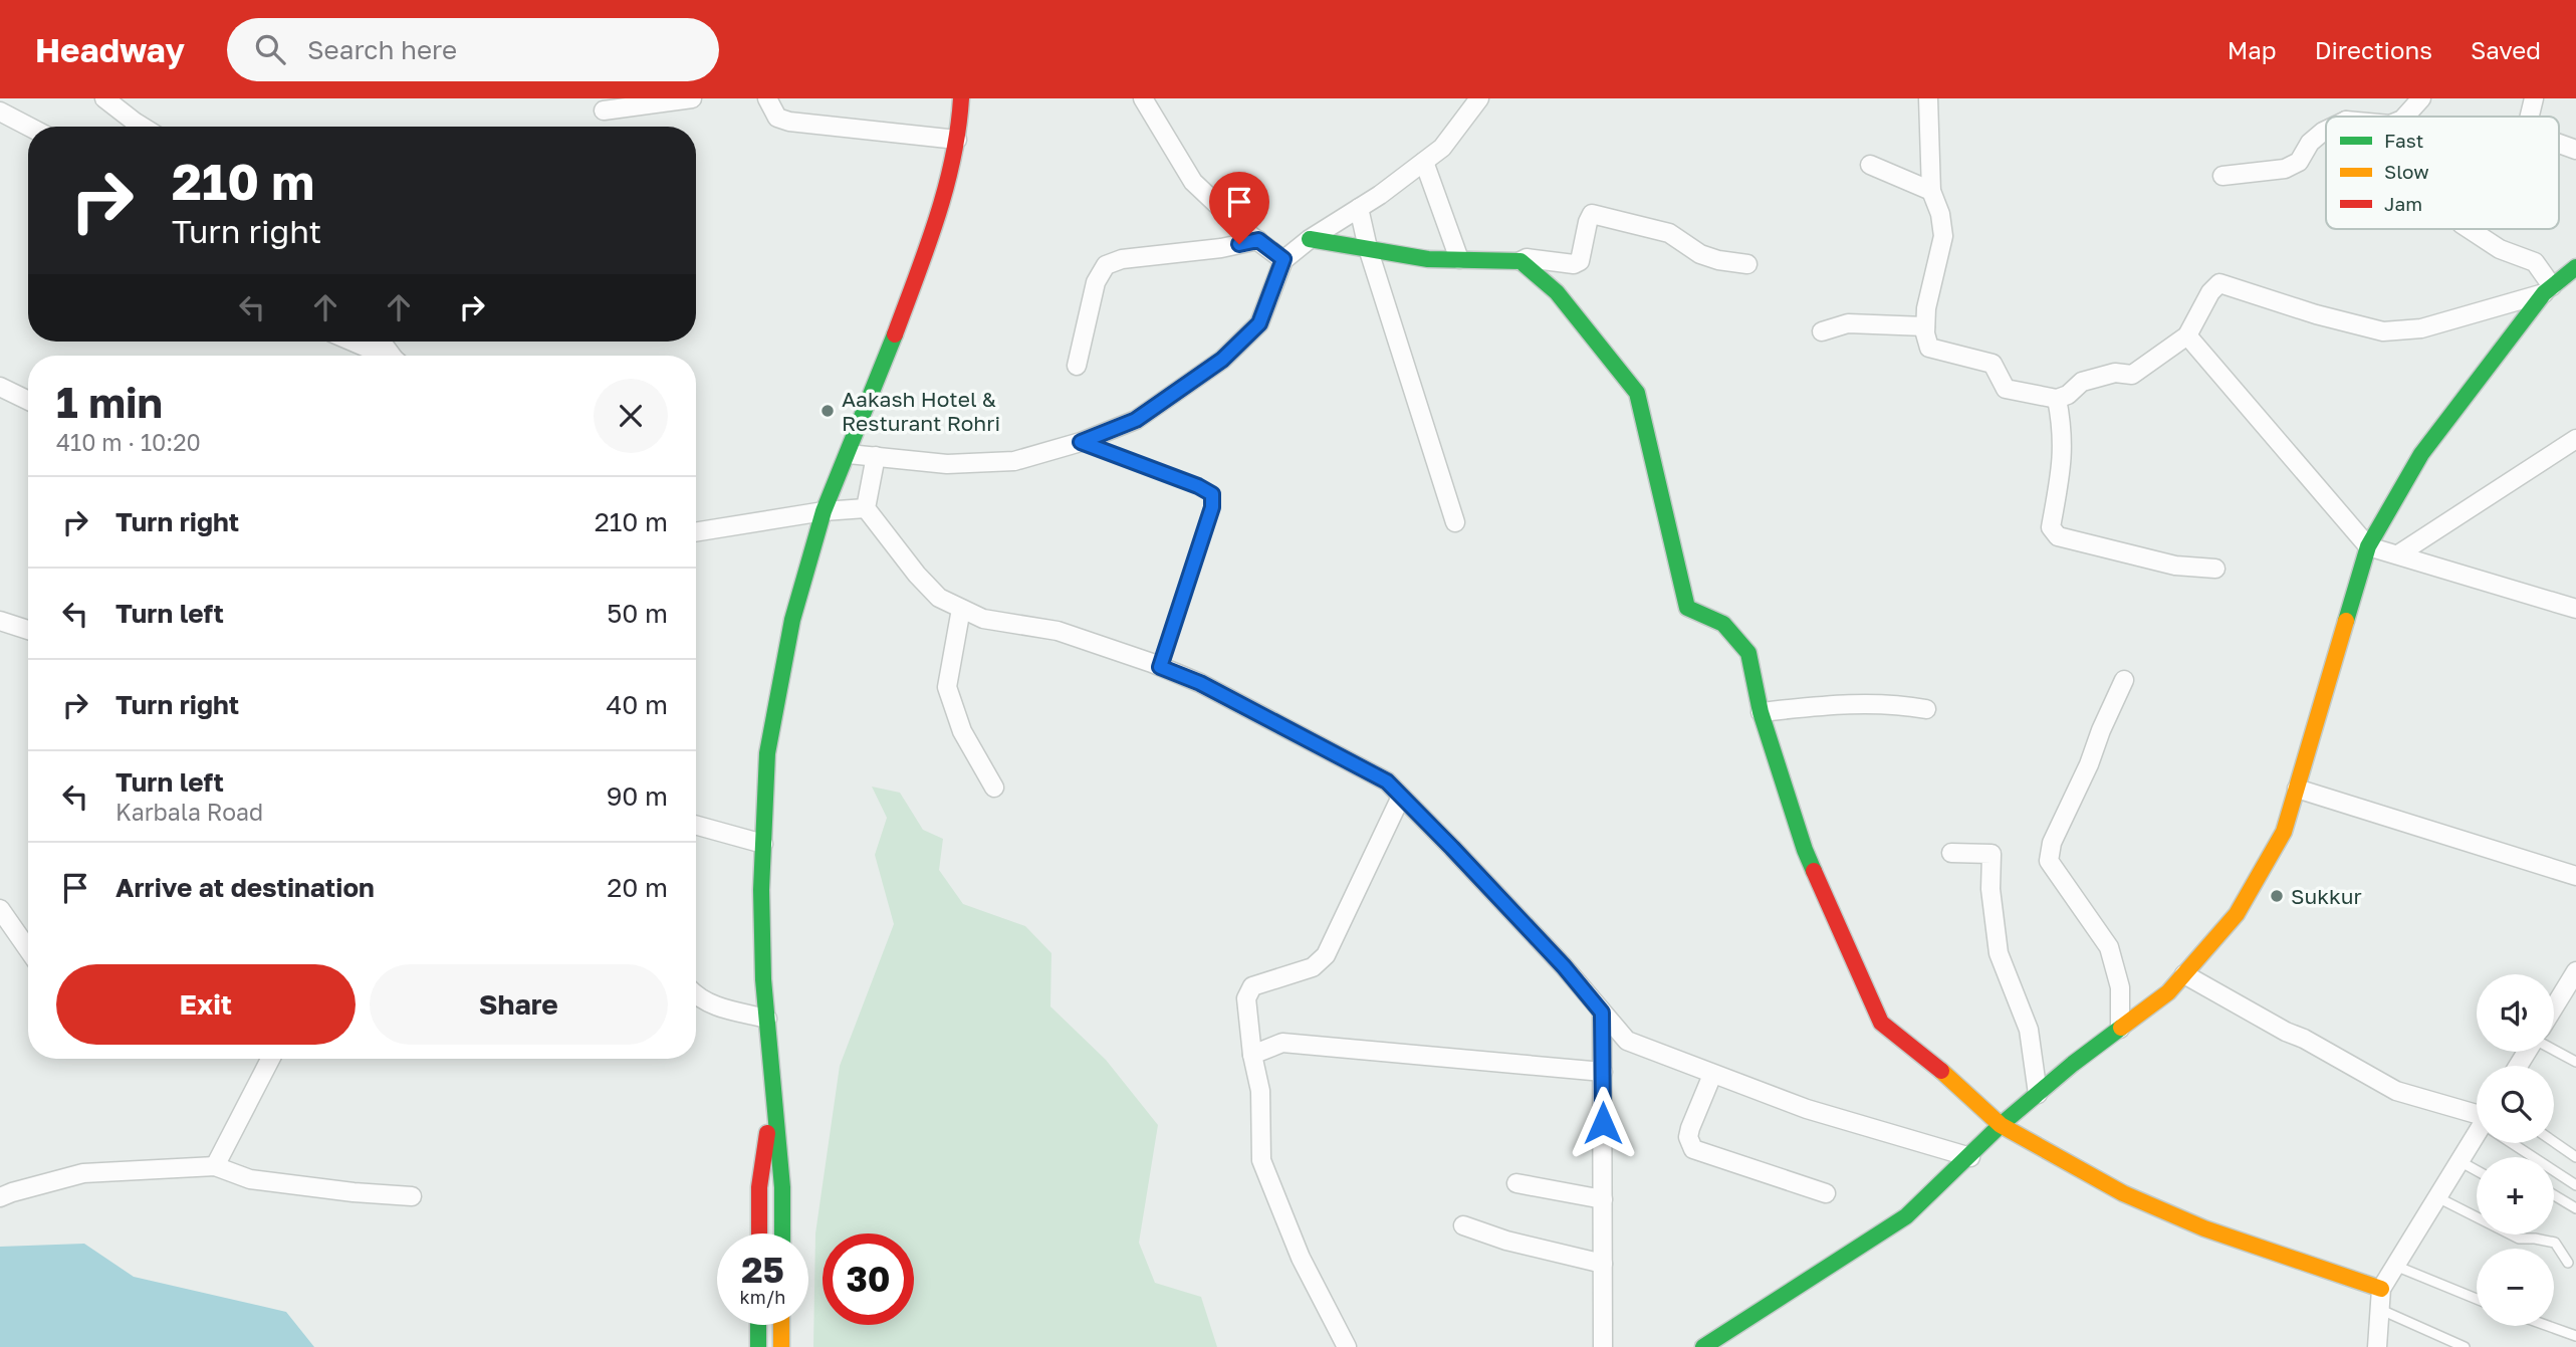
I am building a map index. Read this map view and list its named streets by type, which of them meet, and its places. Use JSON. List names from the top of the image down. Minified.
{"places":["Aakash Hotel & Resturant Rohri","Sukkur"],"legend":["Fast","Slow","Jam"],"page":{"header":"Headway","search":"Search here","nav":["Map","Directions","Saved"],"turn":["210 m","Turn right"],"heading":["1 min","410 m · 10:20"],"list":[{"name":"Turn right","value":"210 m"},{"name":"Turn left","value":"50 m"},{"name":"Turn right","value":"40 m"},{"name":"Turn left","note":"Karbala Road","value":"90 m"},{"name":"Arrive at destination","value":"20 m"}],"buttons":["Exit","Share"],"map_buttons":["+","−"],"speed":"25 km/h","limit":"30"}}
